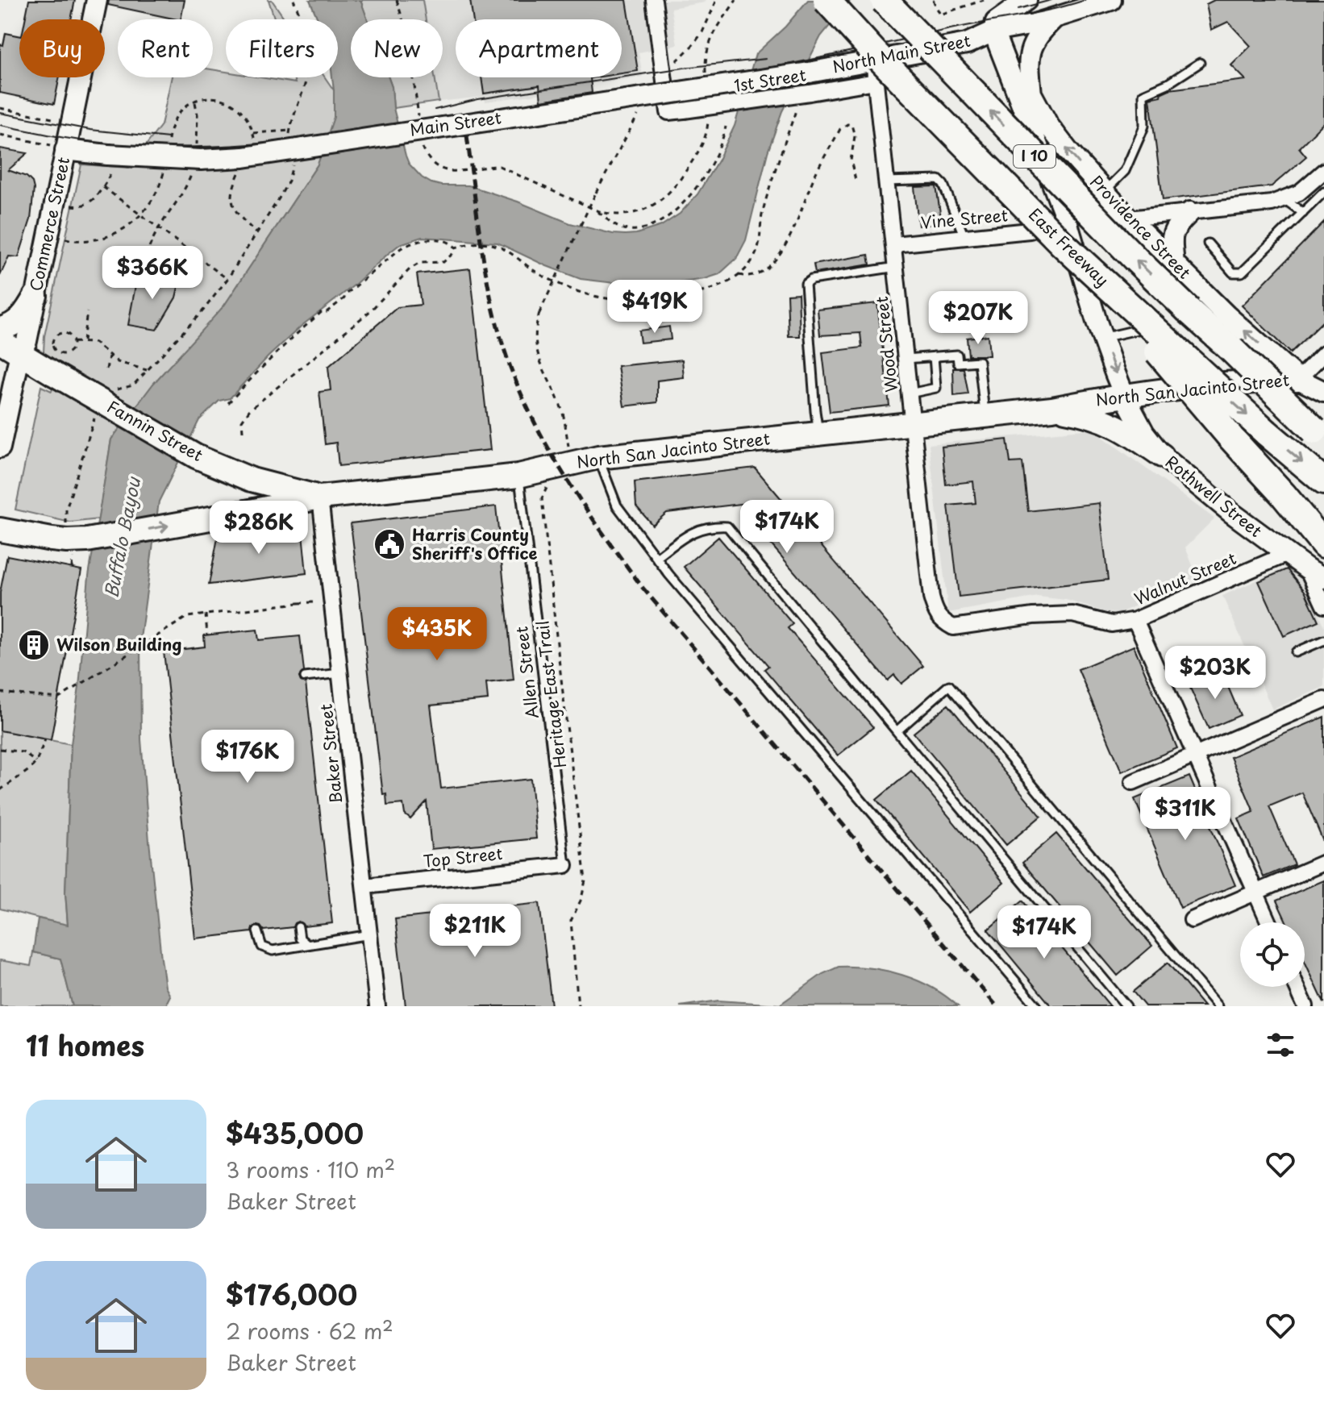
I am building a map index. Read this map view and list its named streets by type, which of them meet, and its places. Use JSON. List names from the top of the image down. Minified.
{"streets":{"highway":["I 10","East Freeway"],"main road":["North Main Street","Main Street","Commerce Street","Providence Street","North San Jacinto Street","Fannin Street","Rothwell Street"],"street":["1st Street","Vine Street","Wood Street","Walnut Street","Baker Street","Top Street"],"lane":["Allen Street"],"path":["Heritage East Trail"]},"crossings":[["North Main Street","Main Street"],["North Main Street","Providence Street"],["North Main Street","Wood Street"],["North Main Street","Rothwell Street"],["1st Street","Wood Street"],["Main Street","Commerce Street"],["Vine Street","Providence Street"],["Vine Street","East Freeway"],["Vine Street","Wood Street"],["Vine Street","Rothwell Street"],["Commerce Street","Fannin Street"],["Providence Street","North San Jacinto Street"],["Providence Street","Rothwell Street"],["East Freeway","Rothwell Street"],["Wood Street","North San Jacinto Street"],["Wood Street","Walnut Street"],["North San Jacinto Street","Fannin Street"],["North San Jacinto Street","Rothwell Street"],["North San Jacinto Street","Allen Street"],["North San Jacinto Street","Baker Street"],["Fannin Street","Baker Street"],["Rothwell Street","Walnut Street"],["Allen Street","Top Street"],["Baker Street","Top Street"]],"water":["Buffalo Bayou"],"places":{"public building":["Harris County Sheriff's Office"],"building":["Wilson Building"]},"page":{"chip":["Buy","Rent","Filters","New","Apartment"],"price":["$366K","$419K","$207K","$174K","$286K","$435K","$203K","$176K","$311K","$211K","$174K"],"heading":"11 homes","list":[{"name":"$435,000","note":"3 rooms · 110 m² · Baker Street"},{"name":"$176,000","note":"2 rooms · 62 m² · Baker Street"}]}}
